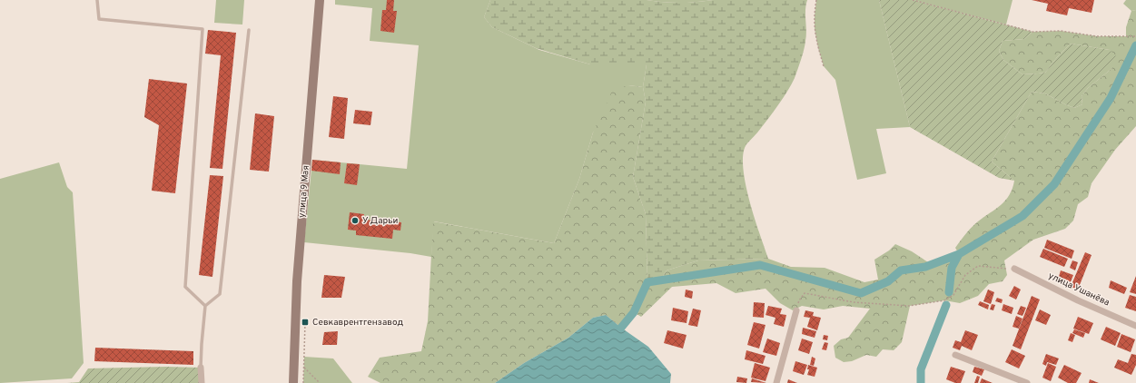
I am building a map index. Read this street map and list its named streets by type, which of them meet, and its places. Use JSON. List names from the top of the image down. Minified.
{"streets":{"street":["улица 9 Мая","улица Ушанёва"]},"places":{"other":["У Дарьи"],"transit":["Севкаврентгензавод"]}}
